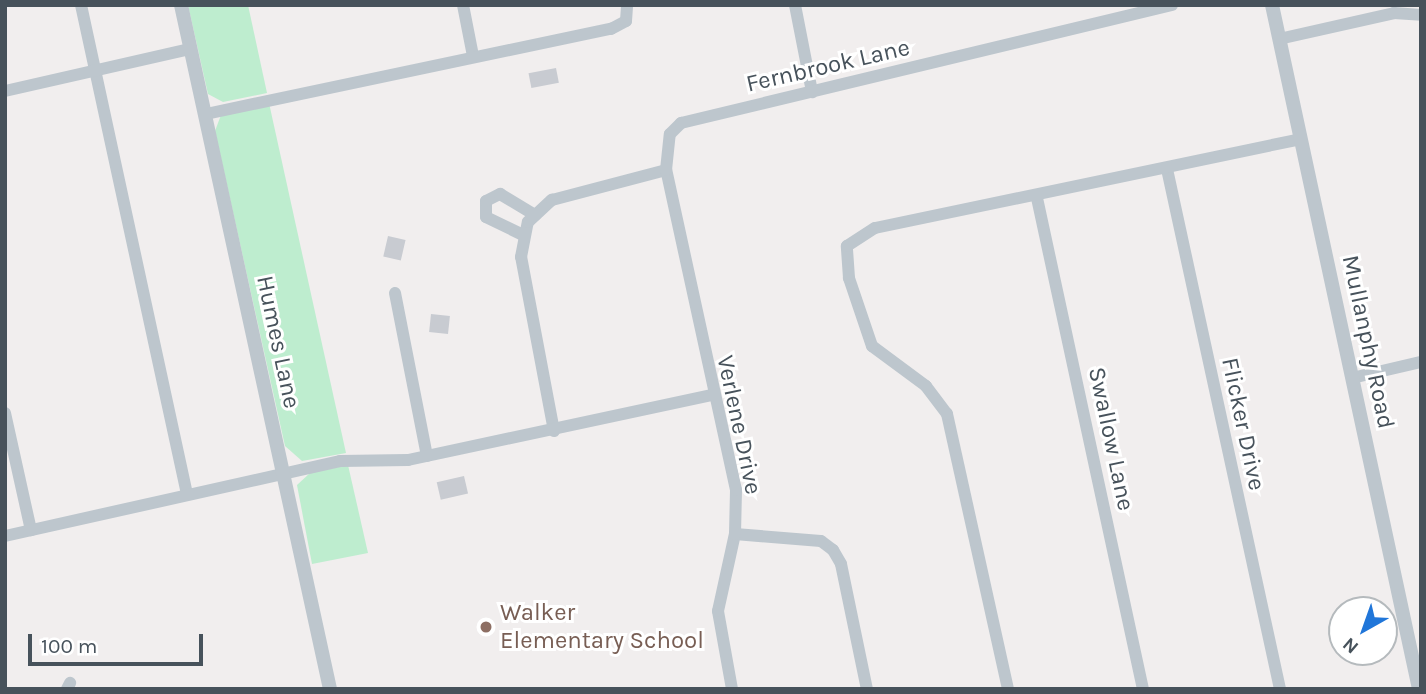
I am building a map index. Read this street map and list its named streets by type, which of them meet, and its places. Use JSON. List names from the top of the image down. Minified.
{"streets":{"street":["Fernbrook Lane","Humes Lane","Mullanphy Road","Flicker Drive","Verlene Drive","Swallow Lane"]},"crossings":[["Fernbrook Lane","Verlene Drive"]],"places":["Walker Elementary School"],"scale_bar":"100 m","north":"bottom left"}
